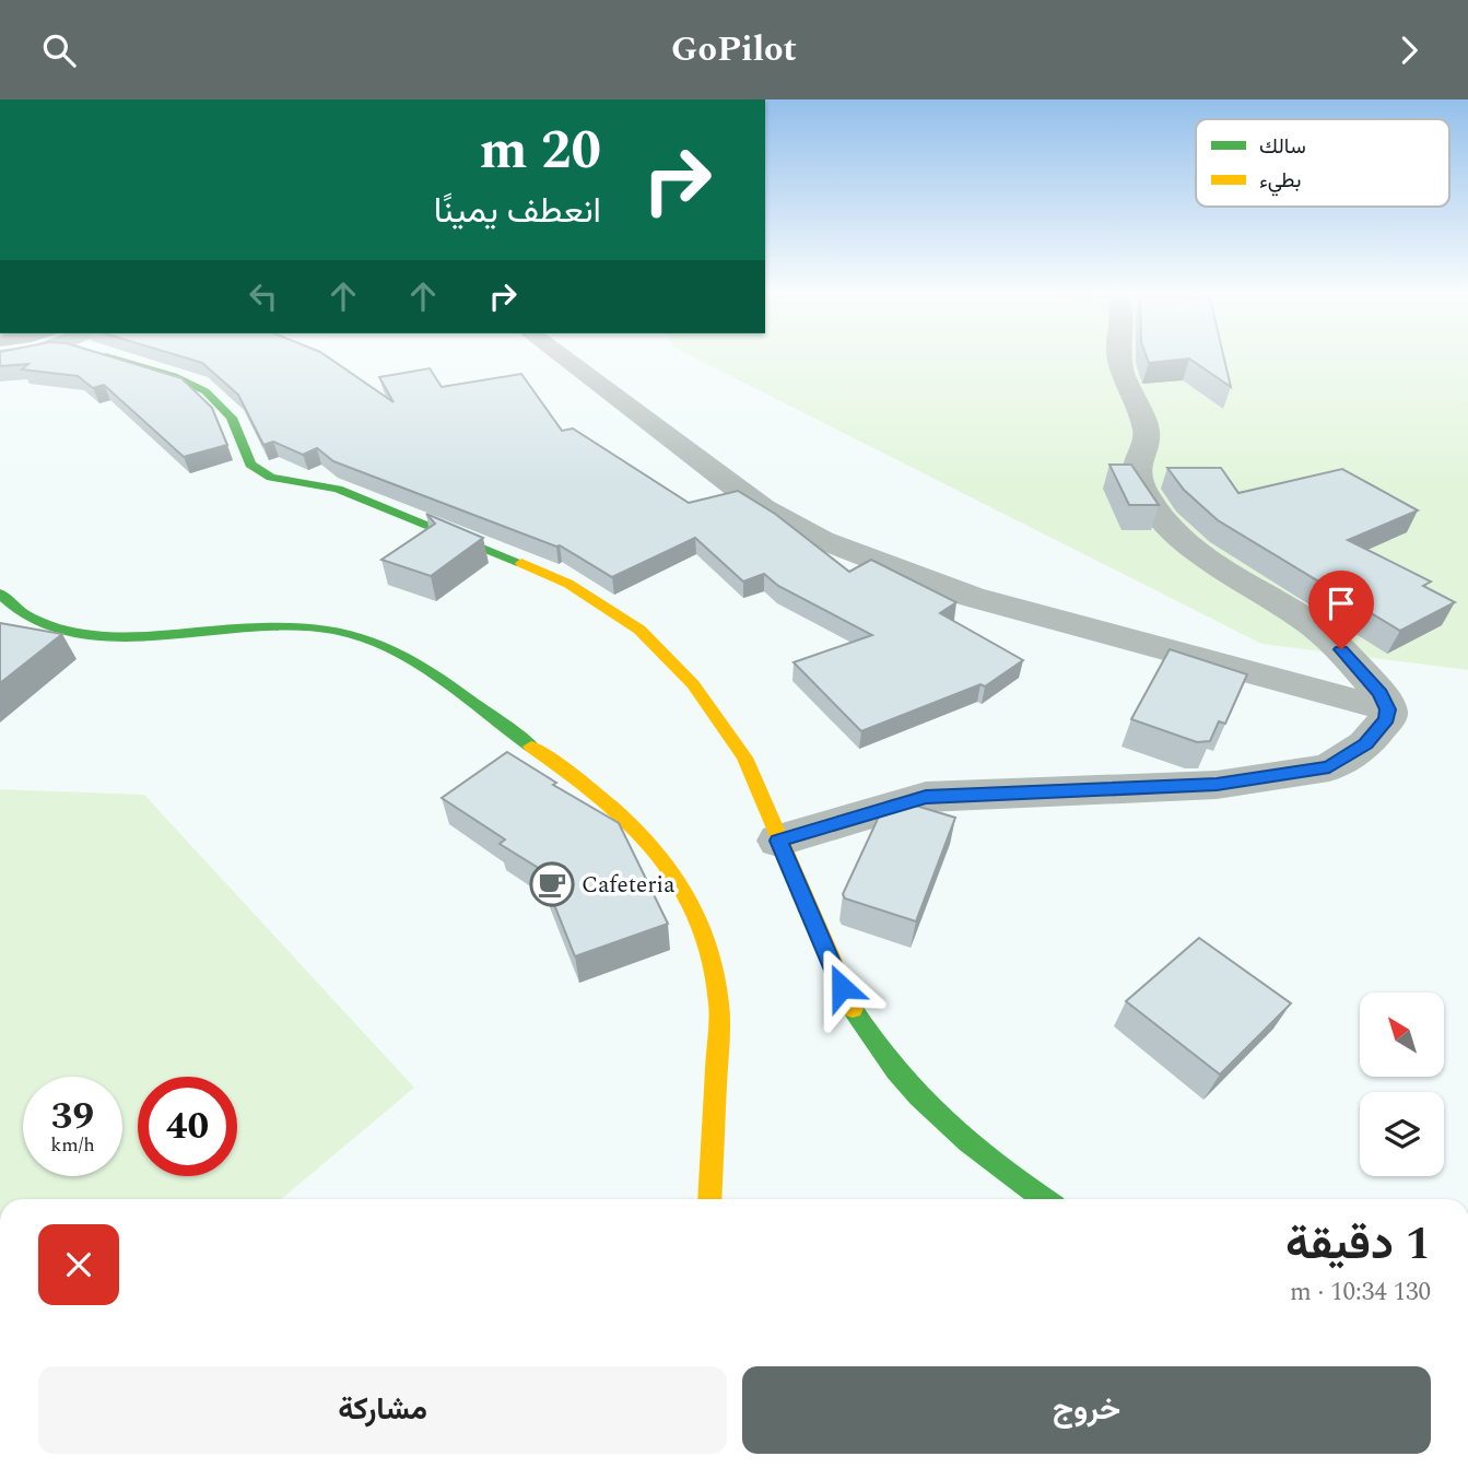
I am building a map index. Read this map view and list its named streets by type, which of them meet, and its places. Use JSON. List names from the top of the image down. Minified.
{"places":{"cafe":["Cafeteria"]},"legend":["سالك","بطيء"],"north":"top left","page":{"header":"GoPilot","turn":["20 m","انعطف يمينًا"],"speed":"39 km/h","limit":"40","heading":["1 دقيقة","130 m · 10:34"],"buttons":["خروج","مشاركة"]}}
